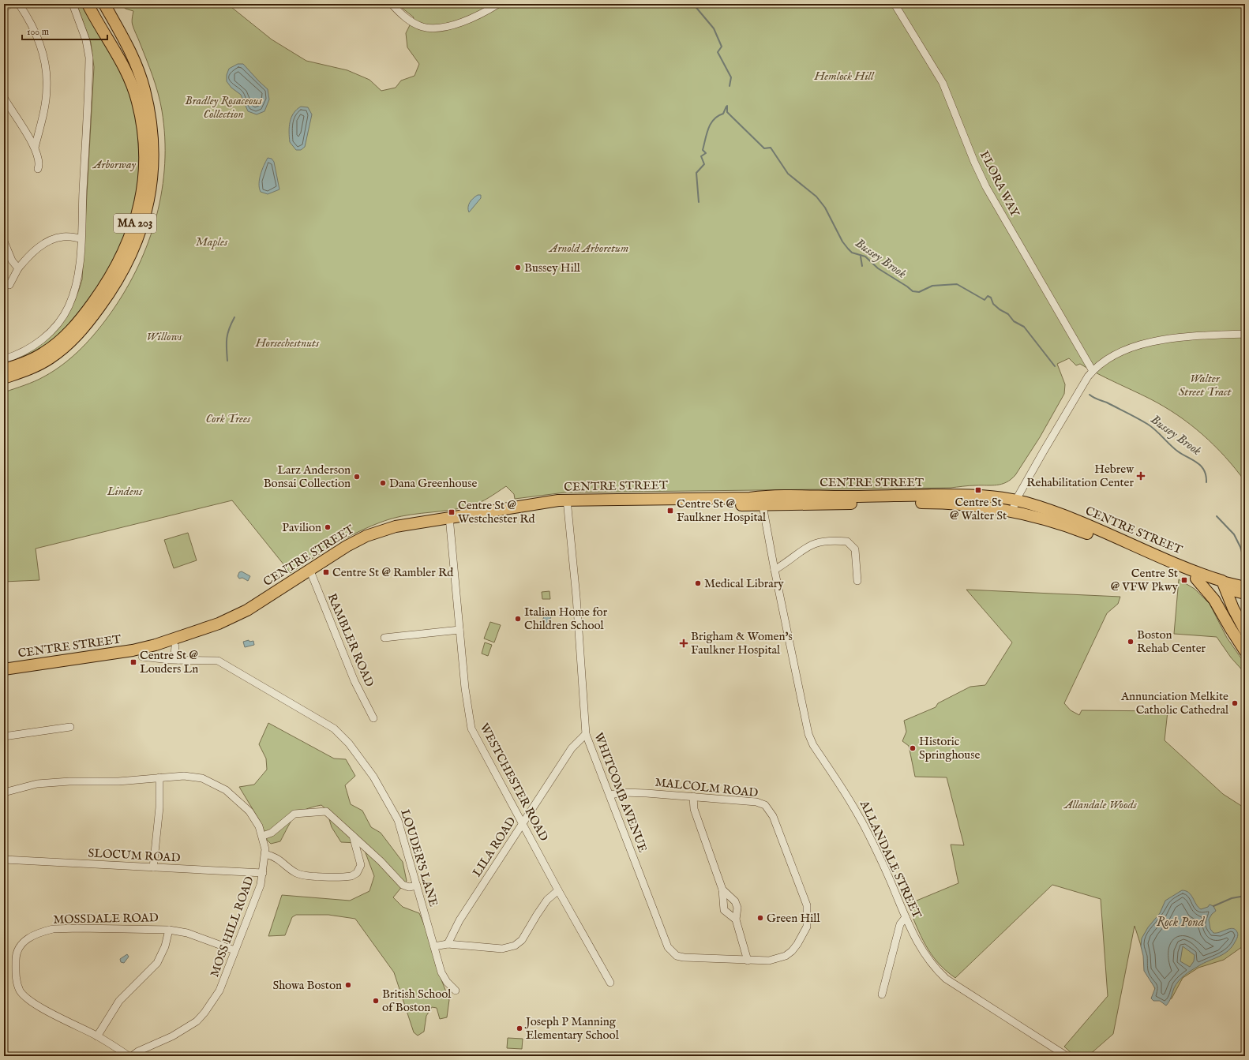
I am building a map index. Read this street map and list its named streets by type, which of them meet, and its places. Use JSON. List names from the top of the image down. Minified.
{"streets":{"highway":["MA 203","CENTRE STREET"],"street":["FLORA WAY","RAMBLER ROAD","WESTCHESTER ROAD","MALCOLM ROAD","WHITCOMB AVENUE","LILA ROAD","SLOCUM ROAD","LOUDER'S LANE","ALLANDALE STREET","MOSSDALE ROAD","MOSS HILL ROAD"]},"crossings":[["CENTRE STREET","RAMBLER ROAD"],["CENTRE STREET","WESTCHESTER ROAD"],["CENTRE STREET","WHITCOMB AVENUE"],["CENTRE STREET","LOUDER'S LANE"],["CENTRE STREET","ALLANDALE STREET"],["WESTCHESTER ROAD","LILA ROAD"],["MALCOLM ROAD","WHITCOMB AVENUE"],["WHITCOMB AVENUE","LILA ROAD"],["SLOCUM ROAD","MOSS HILL ROAD"],["MOSSDALE ROAD","MOSS HILL ROAD"]],"water":["Bussey Brook","Rock Pond"],"parks":["Hemlock Hill","Bradley Rosaceous Collection","Arborway","Maples","Arnold Arboretum","Willows","Horsechestnuts","Walter Street Tract","Cork Trees","Lindens","Allandale Woods"],"places":{"other":["Bussey Hill","Larz Anderson Bonsai Collection","Dana Greenhouse","Pavilion","Medical Library","Italian Home for Children School","Boston Rehab Center","Annunciation Melkite Catholic Cathedral","Historic Springhouse","Green Hill","Showa Boston","British School of Boston","Joseph P Manning Elementary School"],"health":["Hebrew Rehabilitation Center","Brigham & Women's Faulkner Hospital"],"transit":["Centre St @ Walter St","Centre St @ Faulkner Hospital","Centre St @ Westchester Rd","Centre St @ Rambler Rd","Centre St @ VFW Pkwy","Centre St @ Louders Ln"]},"scale_bar":"100 m"}
